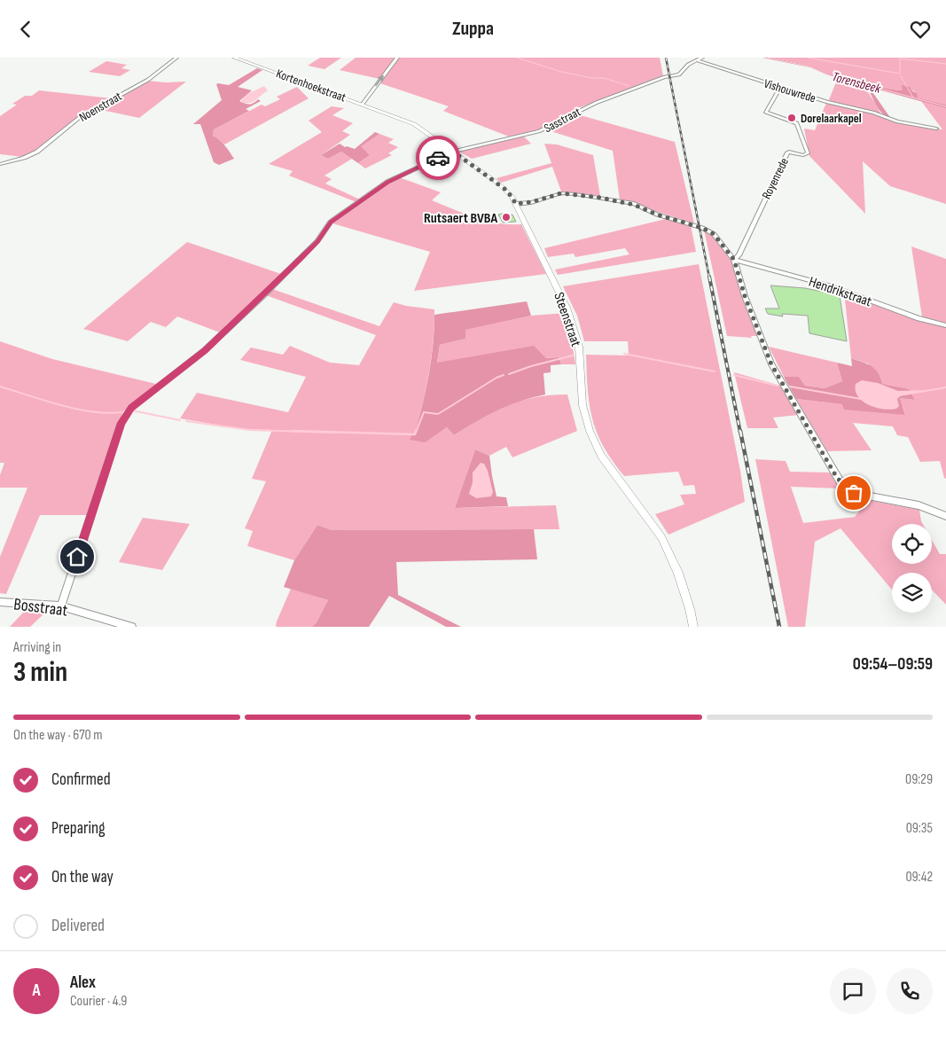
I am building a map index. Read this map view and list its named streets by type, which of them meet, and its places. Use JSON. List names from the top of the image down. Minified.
{"streets":{"street":["Kortenhoekstraat","Vishouwrede","Noenstraat","Sasstraat","Royenrede","Hendrikstraat","Steenstraat","Bosstraat"]},"crossings":[["Kortenhoekstraat","Steenstraat"],["Vishouwrede","Sasstraat"],["Vishouwrede","Royenrede"],["Sasstraat","Steenstraat"],["Sasstraat","Bosstraat"],["Royenrede","Hendrikstraat"]],"water":["Torensbeek"],"places":["Dorelaarkapel","Rutsaert BVBA"],"page":{"header":"Zuppa","heading":["3 min","Arriving in","09:54–09:59"],"panel":["Alex","Courier · 4.9"],"bar":"On the way · 670 m","list":[["Confirmed","09:29"],["Preparing","09:35"],["On the way","09:42"],"Delivered"],"round":"A"}}
